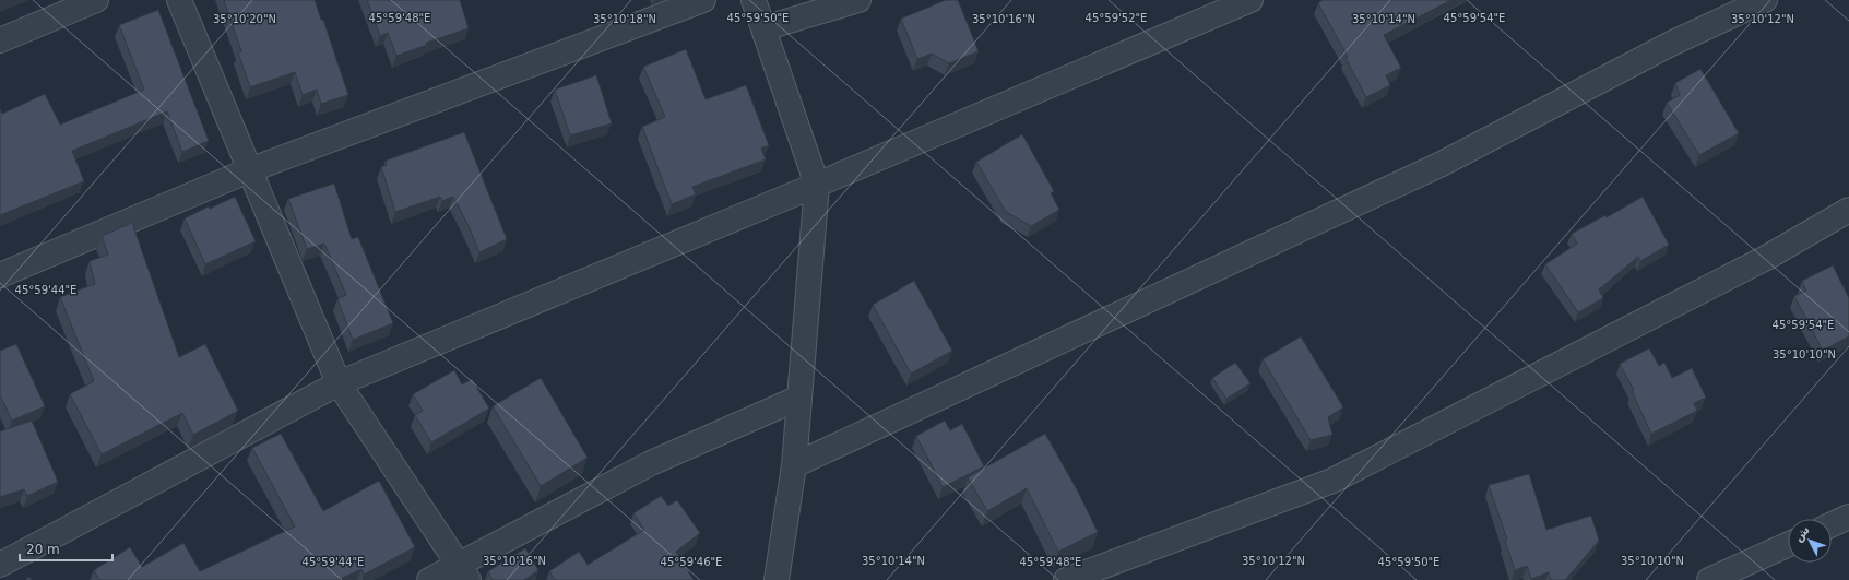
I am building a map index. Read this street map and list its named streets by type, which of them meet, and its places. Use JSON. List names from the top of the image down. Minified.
{"scale_bar":"20 m","north":"top left","coordinates":["45°59'48\"E","45°59'52\"E","45°59'50\"E","45°59'54\"E","35°10'20\"N","35°10'18\"N","35°10'16\"N","35°10'14\"N","35°10'12\"N","45°59'44\"E","35°10'10\"N","45°59'46\"E"]}
